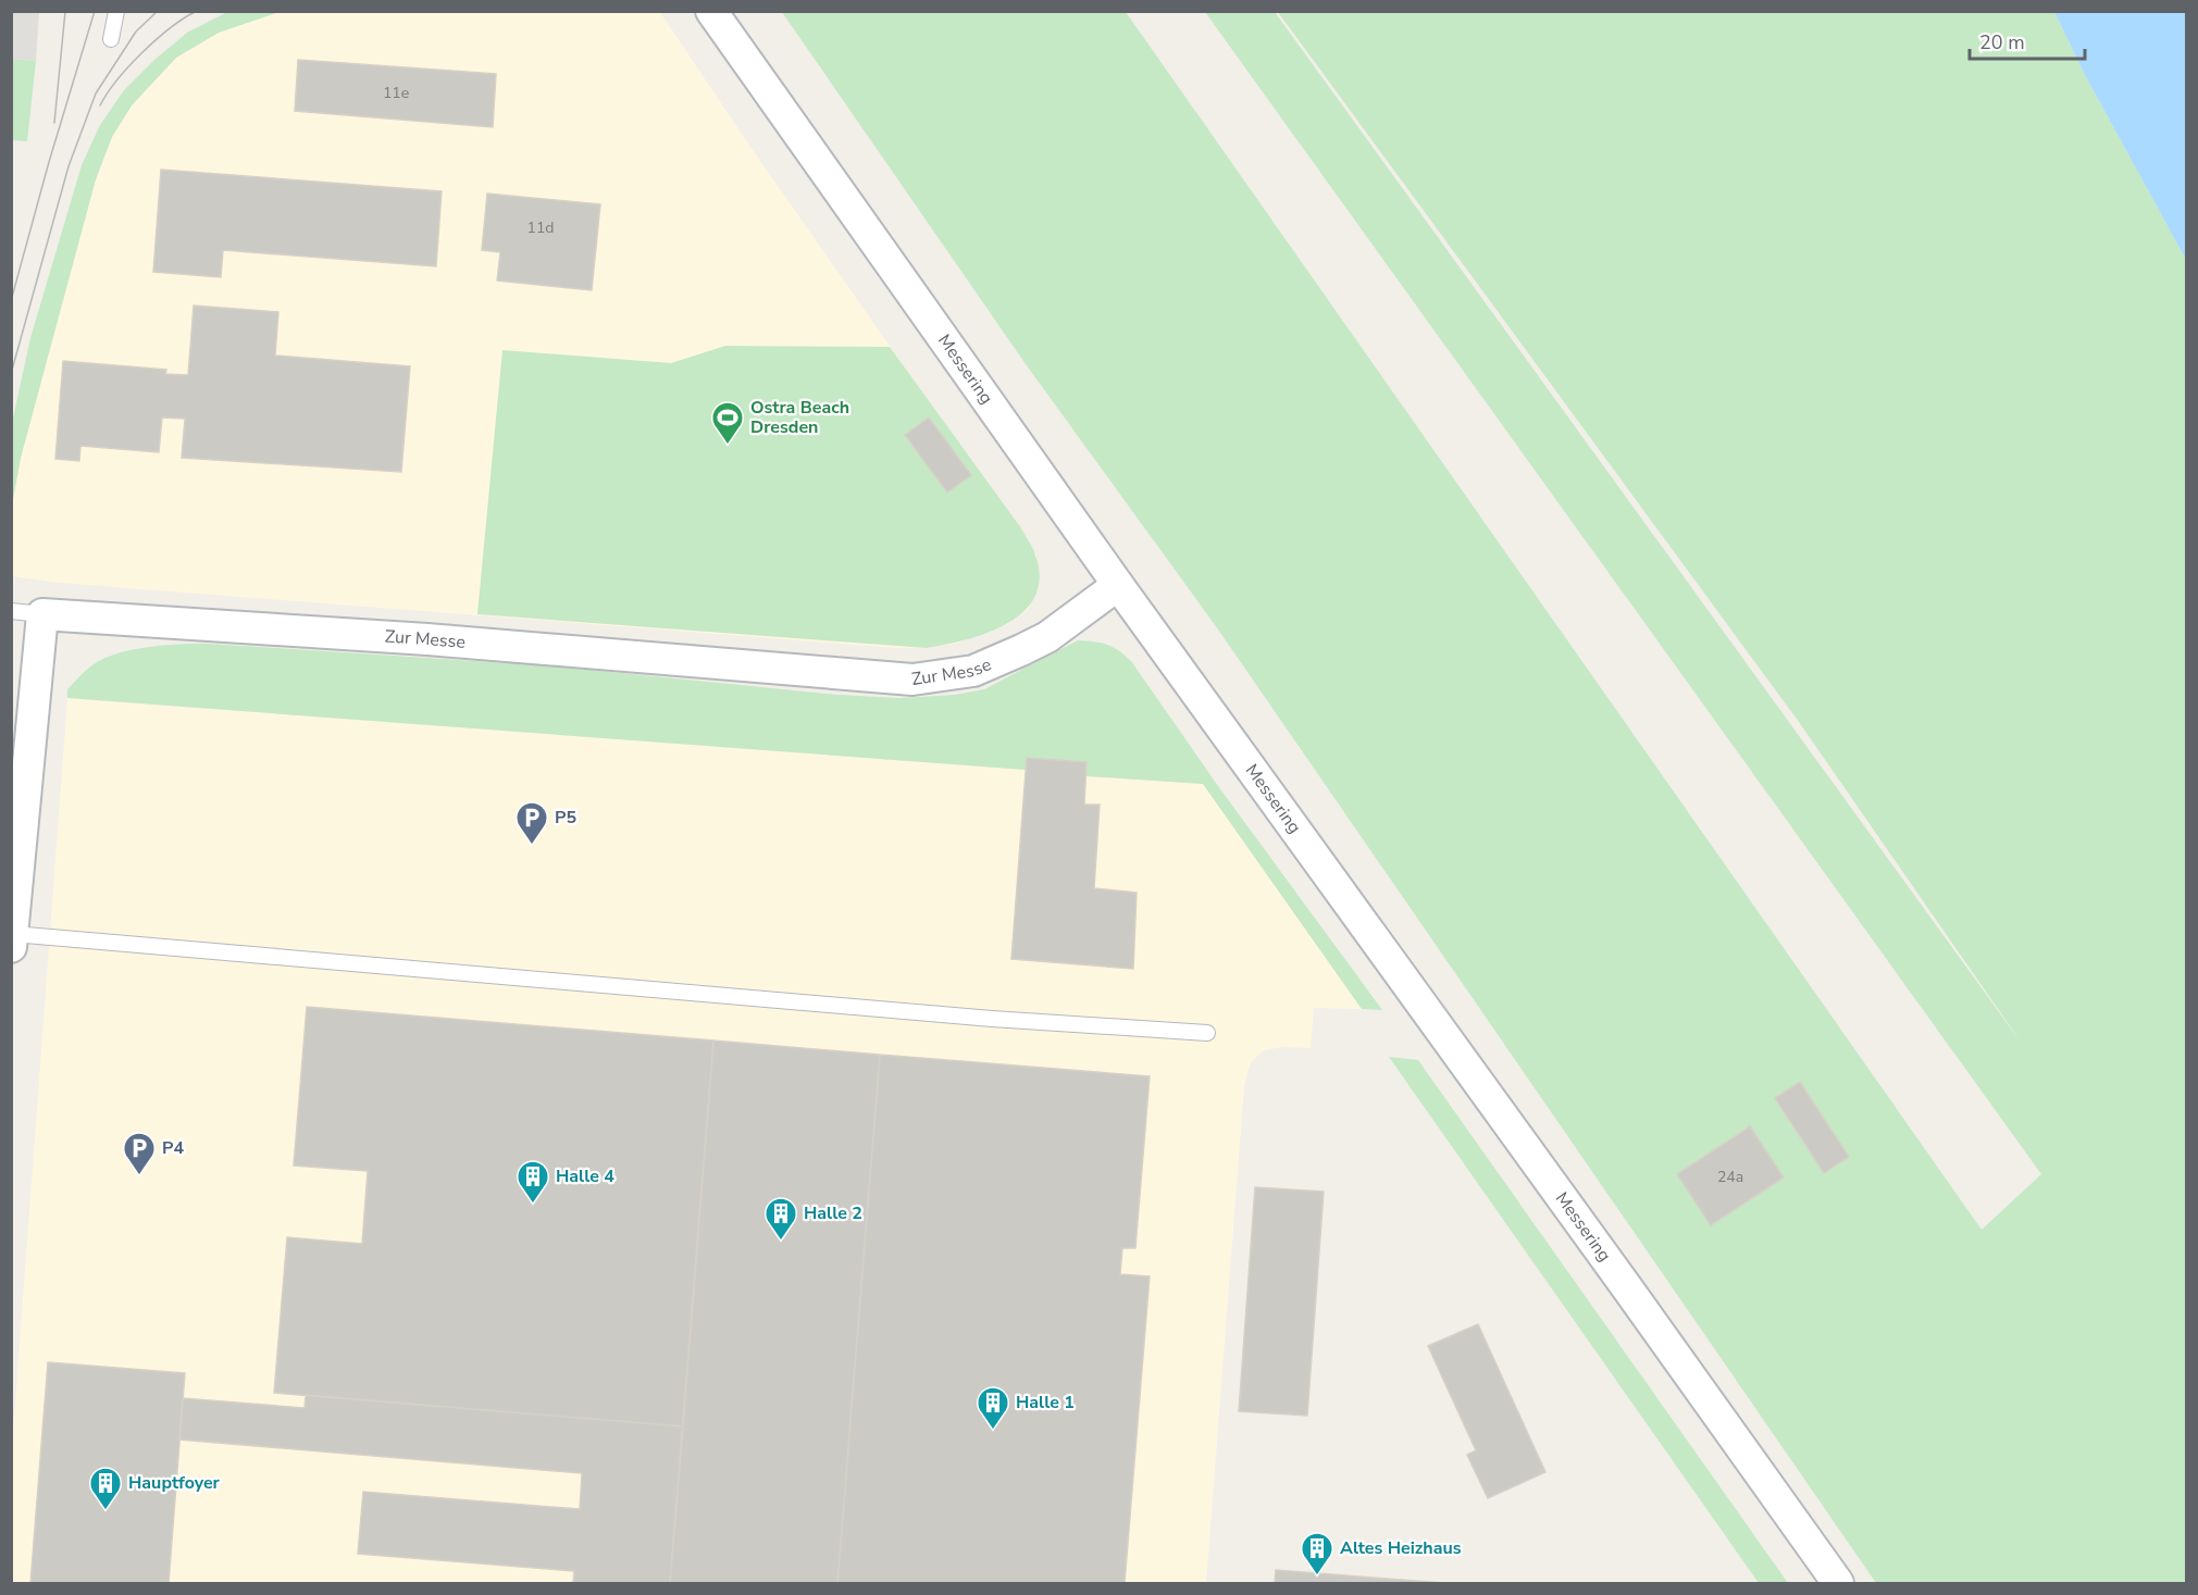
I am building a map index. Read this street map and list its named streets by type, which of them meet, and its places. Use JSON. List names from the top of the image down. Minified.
{"streets":{"street":["Messering","Zur Messe"]},"crossings":[["Messering","Zur Messe"]],"places":{"sports":["Ostra Beach Dresden"],"parking":["P5","P4"],"building":["Halle 4","Halle 2","Halle 1","Hauptfoyer","Altes Heizhaus"]},"house_numbers":["11e","11d","24a"],"scale_bar":"20 m"}
